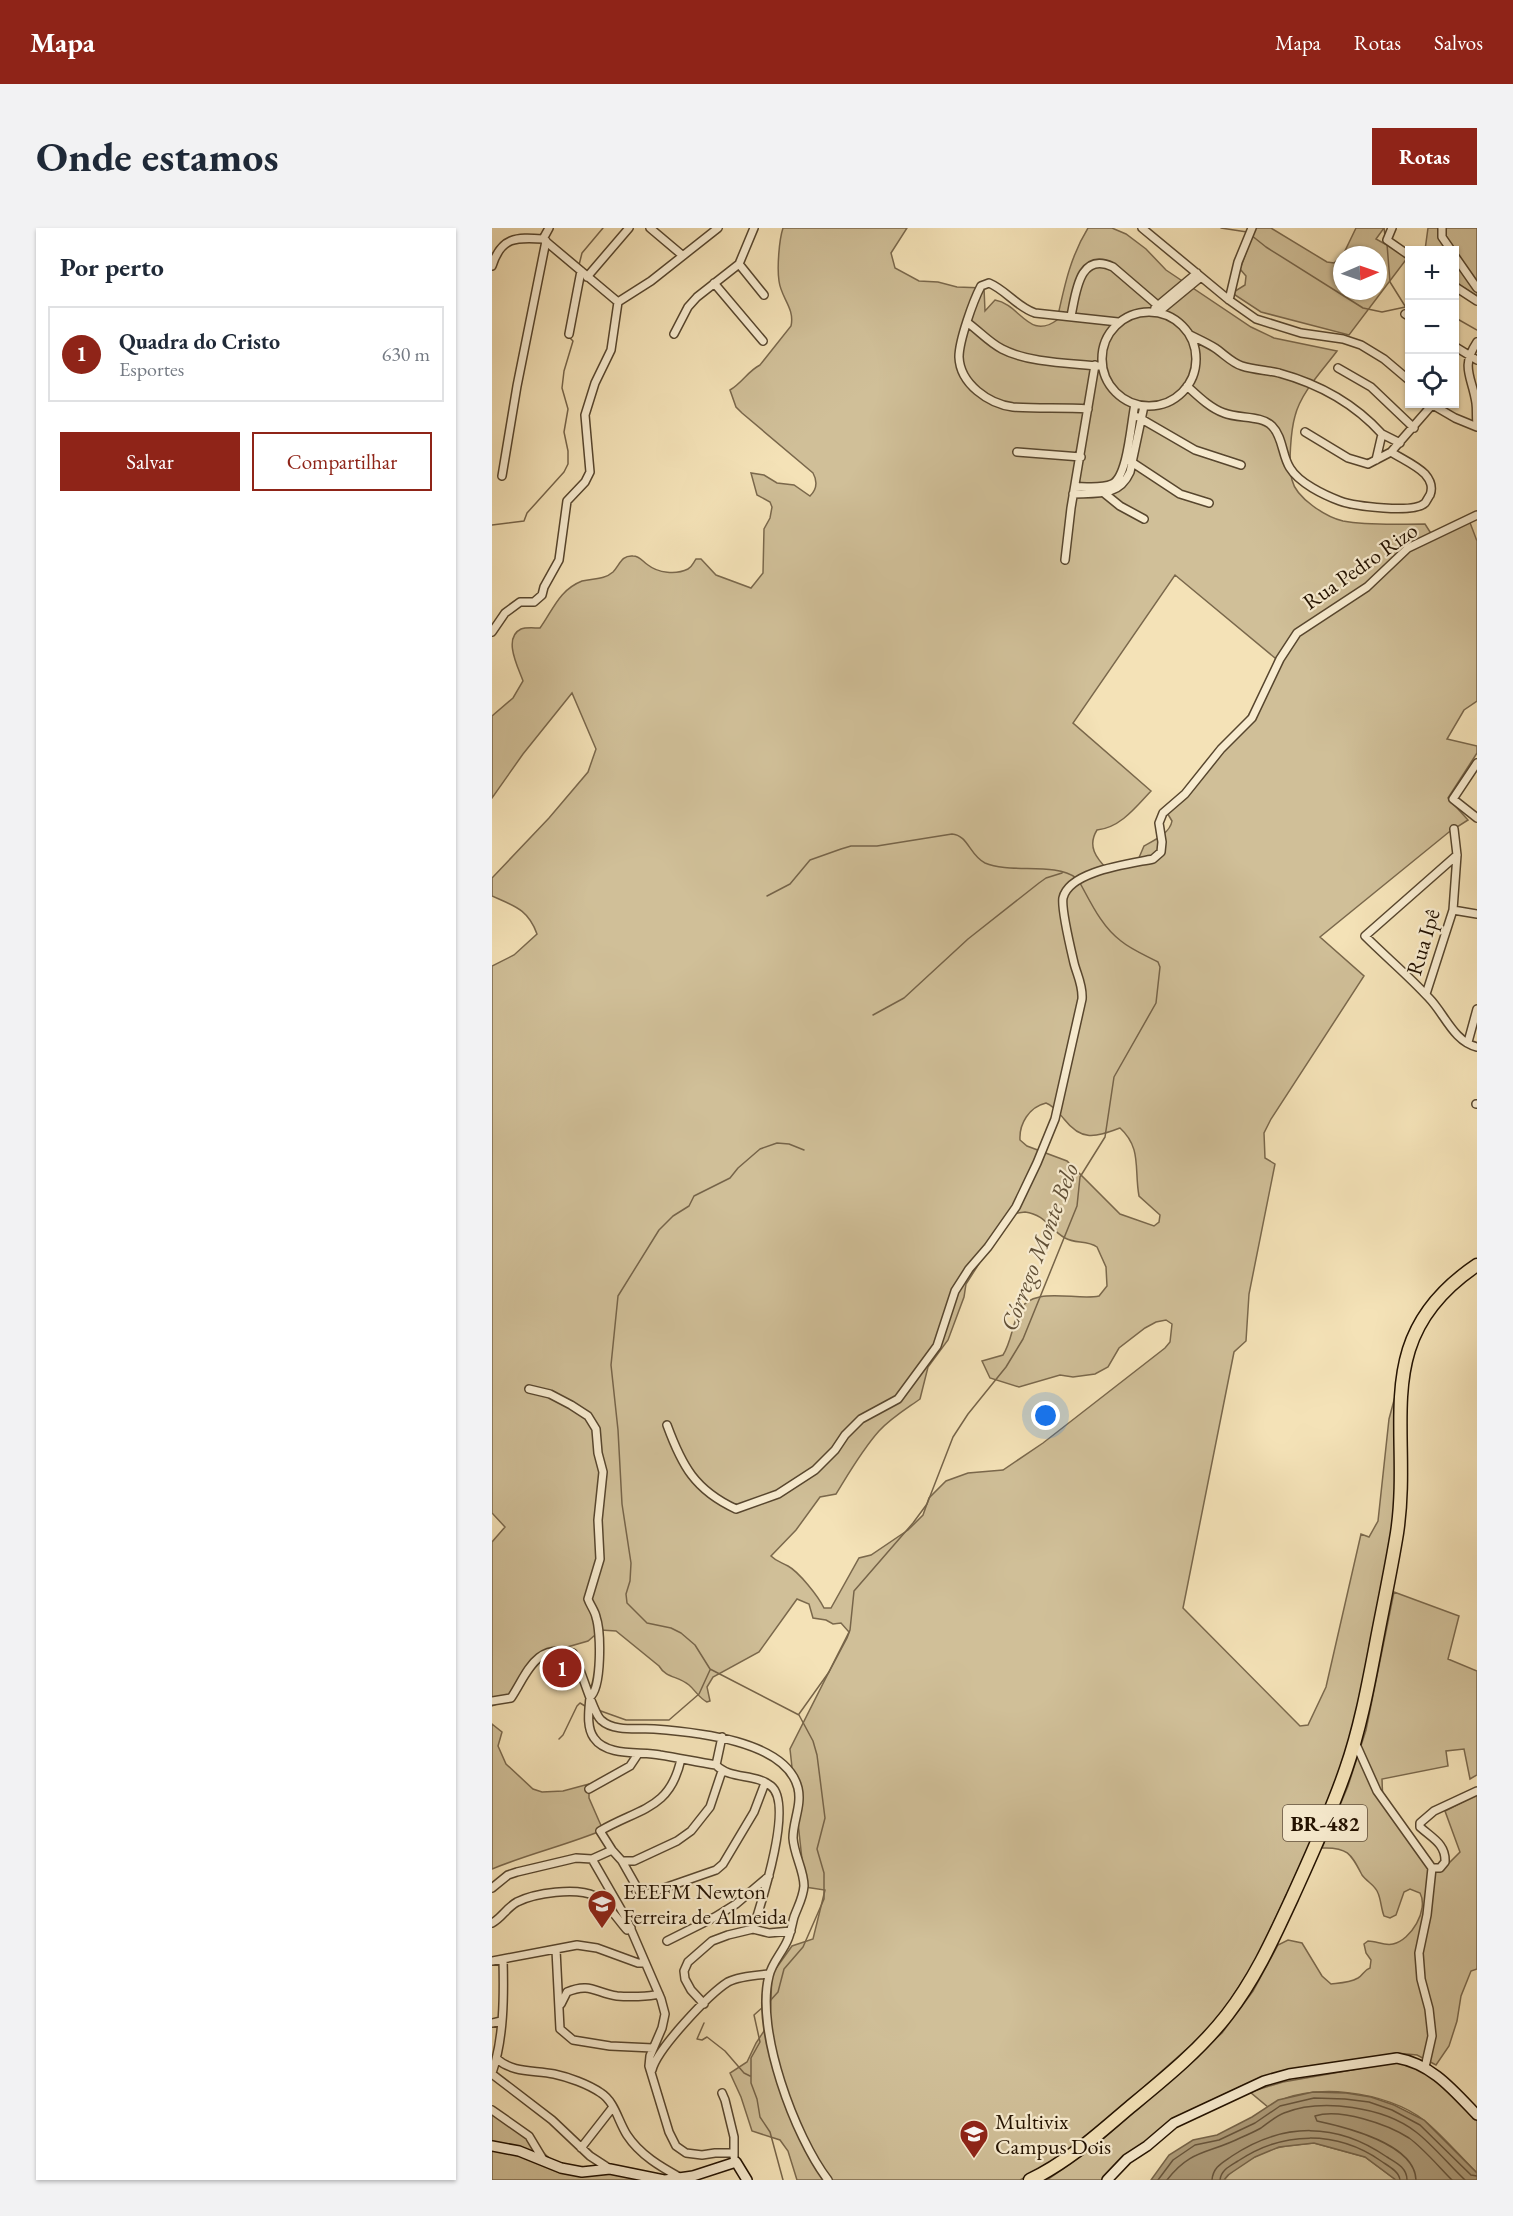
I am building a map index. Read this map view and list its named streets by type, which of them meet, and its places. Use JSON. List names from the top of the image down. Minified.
{"streets":{"highway":["BR-482"],"street":["Rua Pedro Rizo","Rua Ipê"]},"water":["Córrego Monte Belo"],"places":{"school or university":["EEEFM Newton Ferreira de Almeida","Multivix Campus Dois"]},"north":"right","page":{"header":"Mapa","nav":["Mapa","Rotas","Salvos"],"buttons":["Rotas",["Salvar","Compartilhar"]],"title":"Onde estamos","heading":"Por perto","map_buttons":["+","−"],"list":[{"mark":"1","name":"Quadra do Cristo","note":"Esportes","value":"630 m"}],"pins":"1"}}
